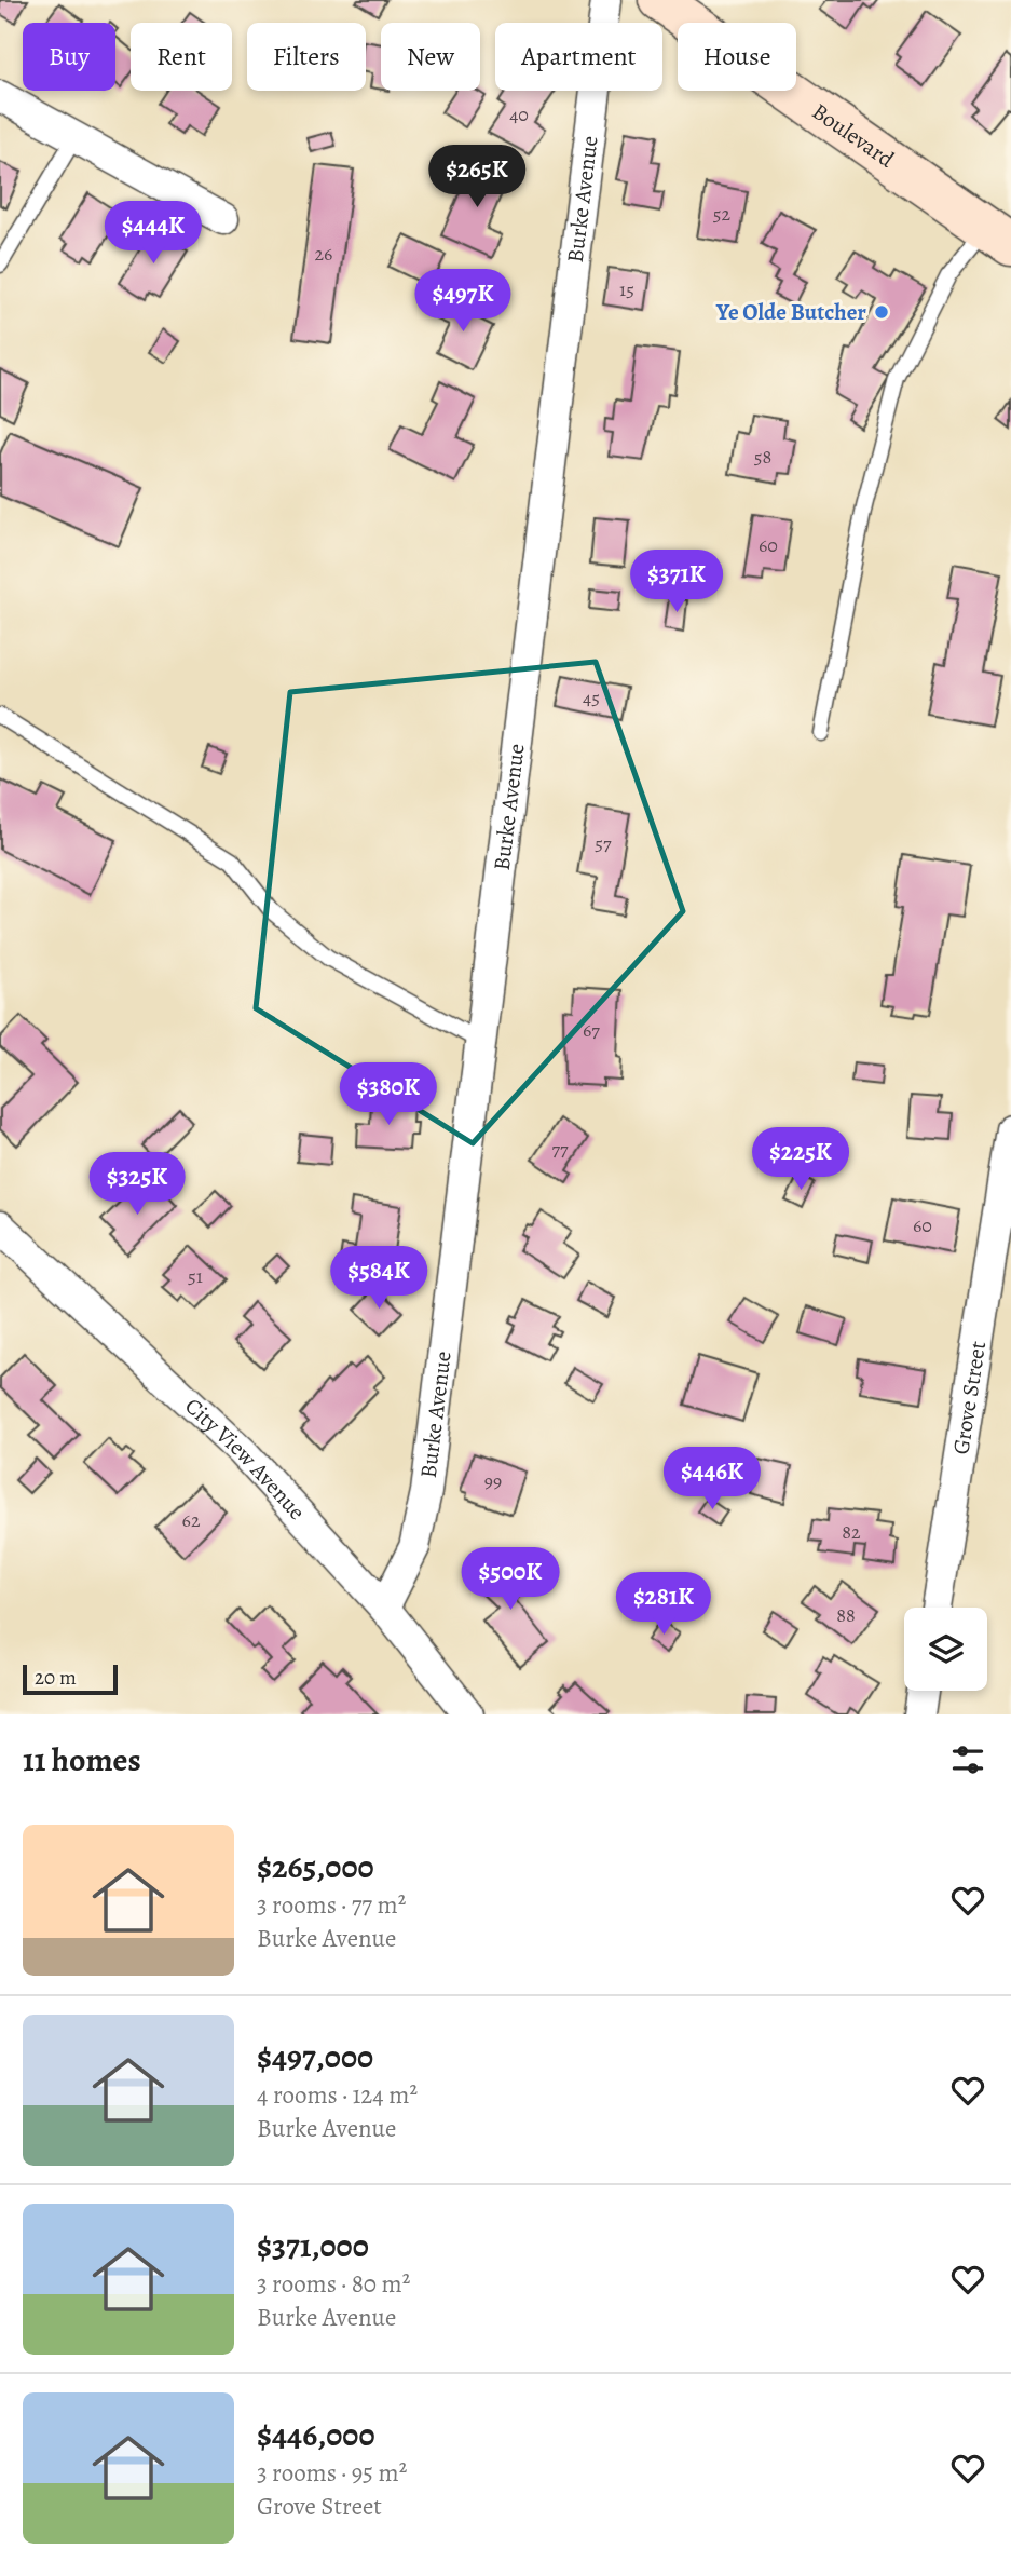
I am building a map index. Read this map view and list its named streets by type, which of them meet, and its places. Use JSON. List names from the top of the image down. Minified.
{"streets":{"main road":["Boulevard"],"street":["Burke Avenue","Grove Street","City View Avenue"]},"crossings":[["Burke Avenue","City View Avenue"]],"places":["Ye Olde Butcher"],"house_numbers":["40","52","26","15","58","60","45","57","67","77","60","51","99","62","82","88"],"scale_bar":"20 m","page":{"chip":["Buy","Rent","Filters","New","Apartment","House"],"price":["$265K","$444K","$497K","$371K","$380K","$225K","$325K","$584K","$446K","$500K","$281K"],"scale":"20 m","heading":"11 homes","list":[{"name":"$265,000","note":"3 rooms · 77 m² · Burke Avenue"},{"name":"$497,000","note":"4 rooms · 124 m² · Burke Avenue"},{"name":"$371,000","note":"3 rooms · 80 m² · Burke Avenue"},{"name":"$446,000","note":"3 rooms · 95 m² · Grove Street"}]}}
